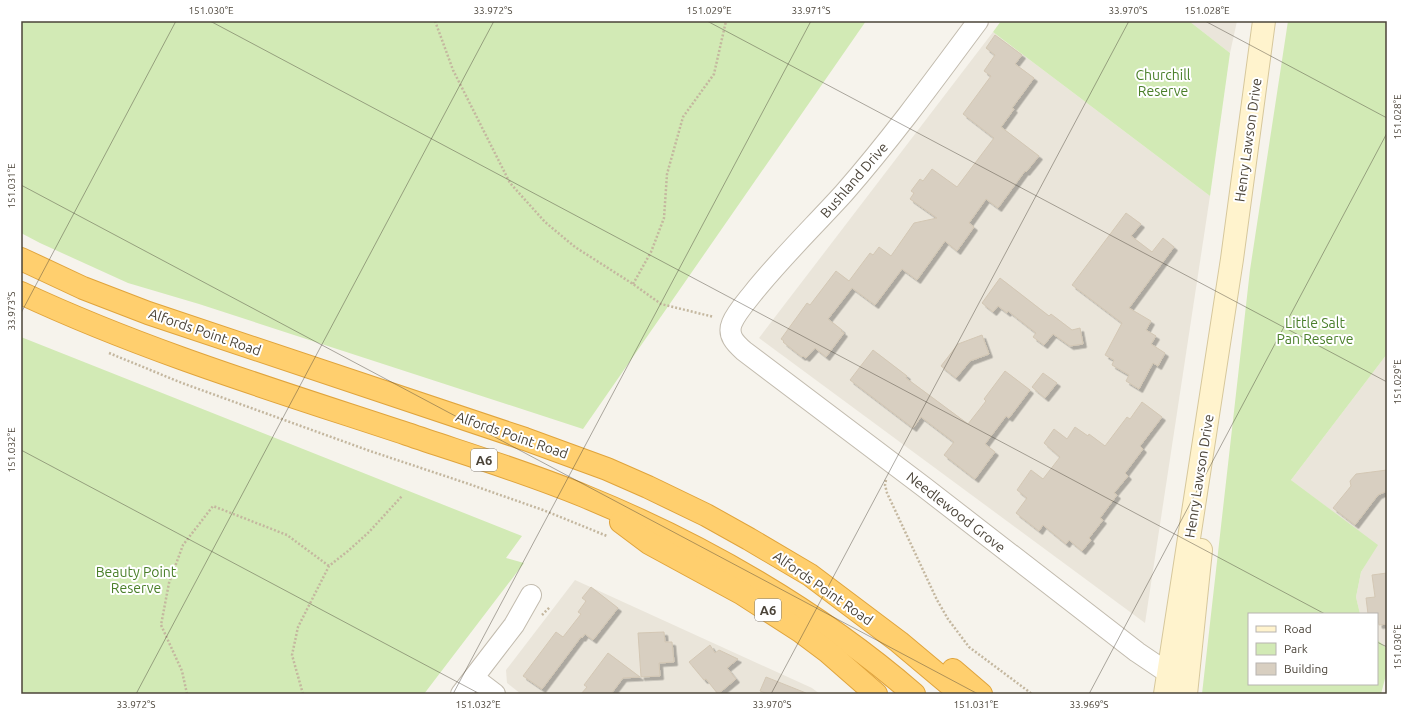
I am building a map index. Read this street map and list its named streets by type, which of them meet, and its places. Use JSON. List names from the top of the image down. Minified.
{"streets":{"highway":["Alfords Point Road","A6"],"main road":["Henry Lawson Drive"],"street":["Bushland Drive","Needlewood Grove"]},"crossings":[["Henry Lawson Drive","Needlewood Grove"],["Bushland Drive","Needlewood Grove"]],"parks":["Churchill Reserve","Little Salt Pan Reserve","Beauty Point Reserve"],"legend":["Road","Park","Building"],"coordinates":["151.030°E","33.972°S","151.029°E","33.971°S","33.970°S","151.028°E","151.031°E","33.973°S","151.032°E","33.969°S"]}
